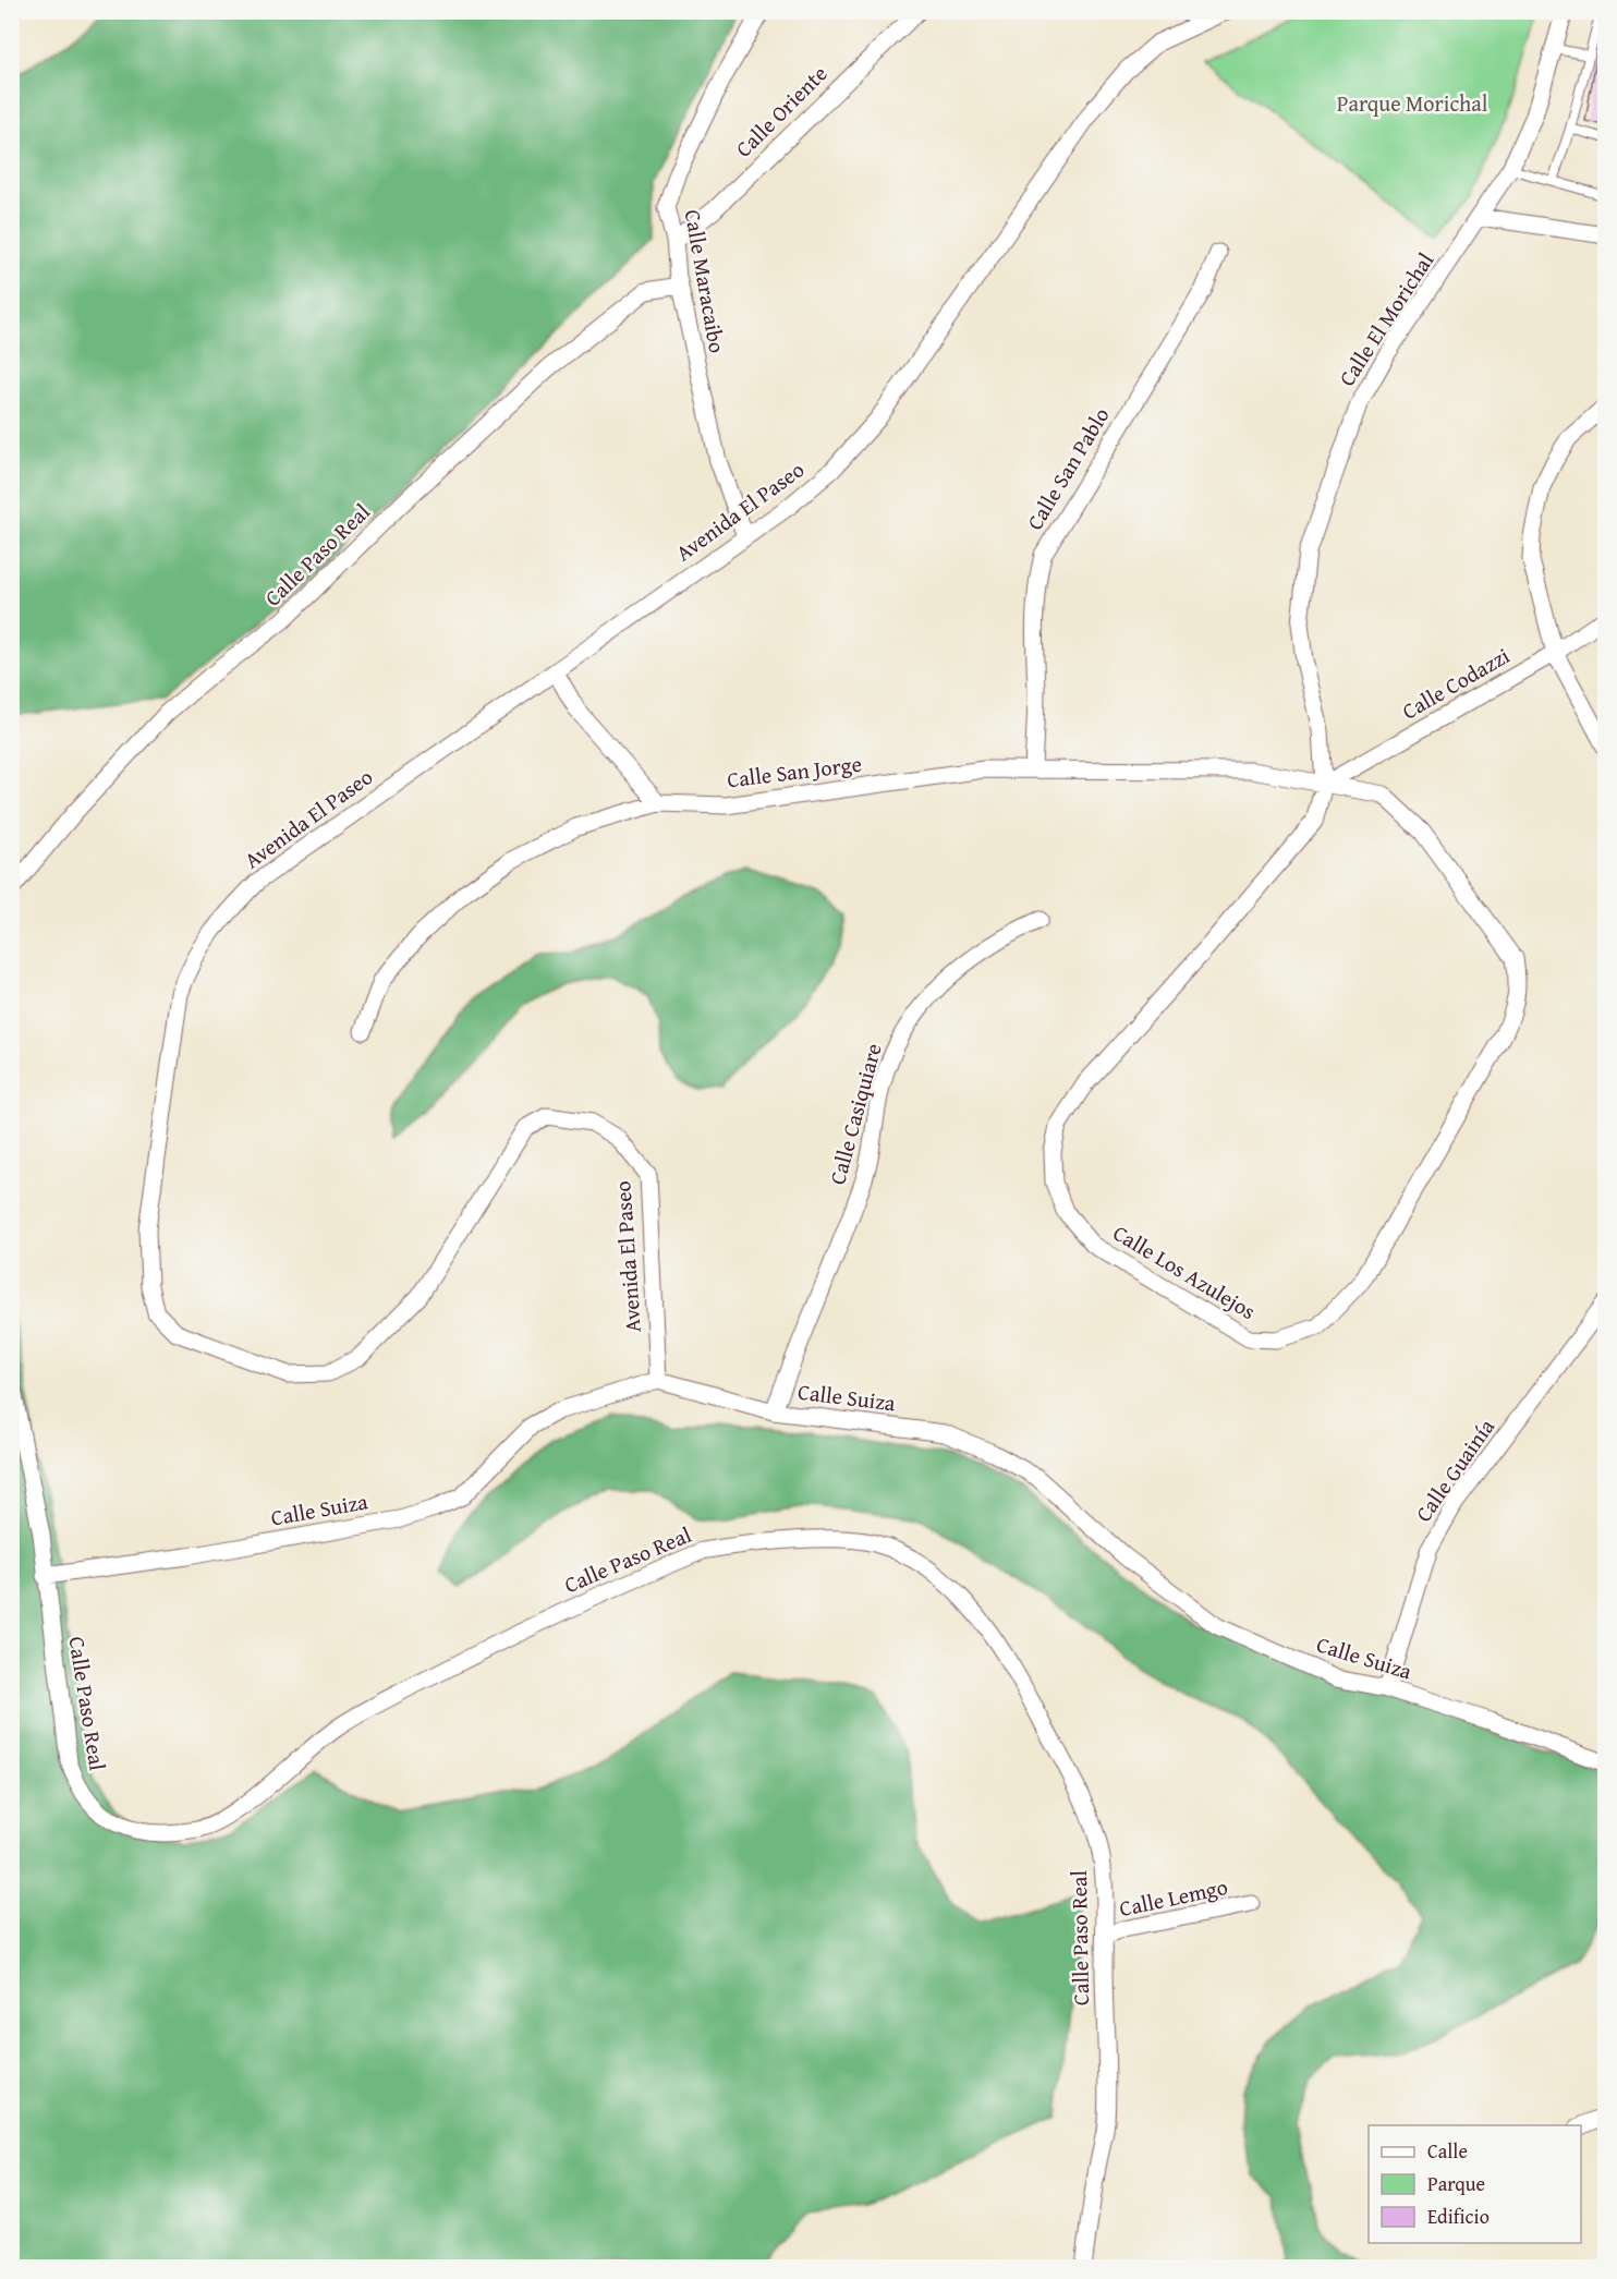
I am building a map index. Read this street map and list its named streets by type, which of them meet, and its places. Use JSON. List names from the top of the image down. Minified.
{"streets":{"street":["Calle Oriente","Calle Maracaibo","Calle El Morichal","Calle San Pablo","Avenida El Paseo","Calle Paso Real","Calle Codazzi","Calle San Jorge","Calle Casiquiare","Calle Los Azulejos","Calle Suiza","Calle Guainía","Calle Lemgo"]},"crossings":[["Calle Oriente","Calle Maracaibo"],["Calle Maracaibo","Avenida El Paseo"],["Calle Maracaibo","Calle Paso Real"],["Calle El Morichal","Calle Codazzi"],["Calle El Morichal","Calle San Jorge"],["Calle El Morichal","Calle Los Azulejos"],["Calle San Pablo","Calle San Jorge"],["Avenida El Paseo","Calle Suiza"],["Calle Paso Real","Calle Suiza"],["Calle Paso Real","Calle Lemgo"],["Calle Codazzi","Calle San Jorge"],["Calle Codazzi","Calle Los Azulejos"],["Calle San Jorge","Calle Los Azulejos"],["Calle Casiquiare","Calle Suiza"],["Calle Suiza","Calle Guainía"]],"parks":["Parque Morichal"],"legend":["Calle","Parque","Edificio"]}
